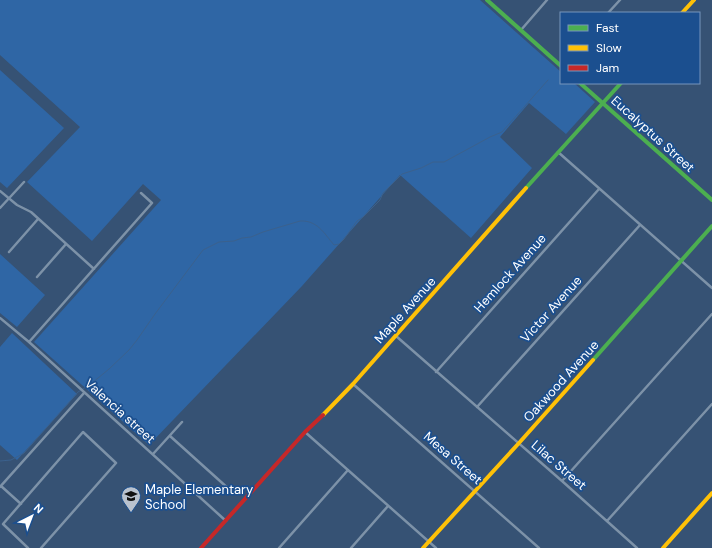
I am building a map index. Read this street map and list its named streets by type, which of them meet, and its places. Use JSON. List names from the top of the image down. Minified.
{"streets":{"street":["Eucalyptus Street","Hemlock Avenue","Victor Avenue","Maple Avenue","Oakwood Avenue","Valencia street","Mesa Street","Lilac Street"]},"crossings":[["Eucalyptus Street","Maple Avenue"],["Hemlock Avenue","Lilac Street"],["Victor Avenue","Lilac Street"],["Maple Avenue","Valencia street"],["Maple Avenue","Mesa Street"],["Maple Avenue","Lilac Street"],["Oakwood Avenue","Mesa Street"],["Oakwood Avenue","Lilac Street"]],"places":{"school or university":["Maple Elementary School"]},"legend":["Fast","Slow","Jam"],"north":"top right"}
